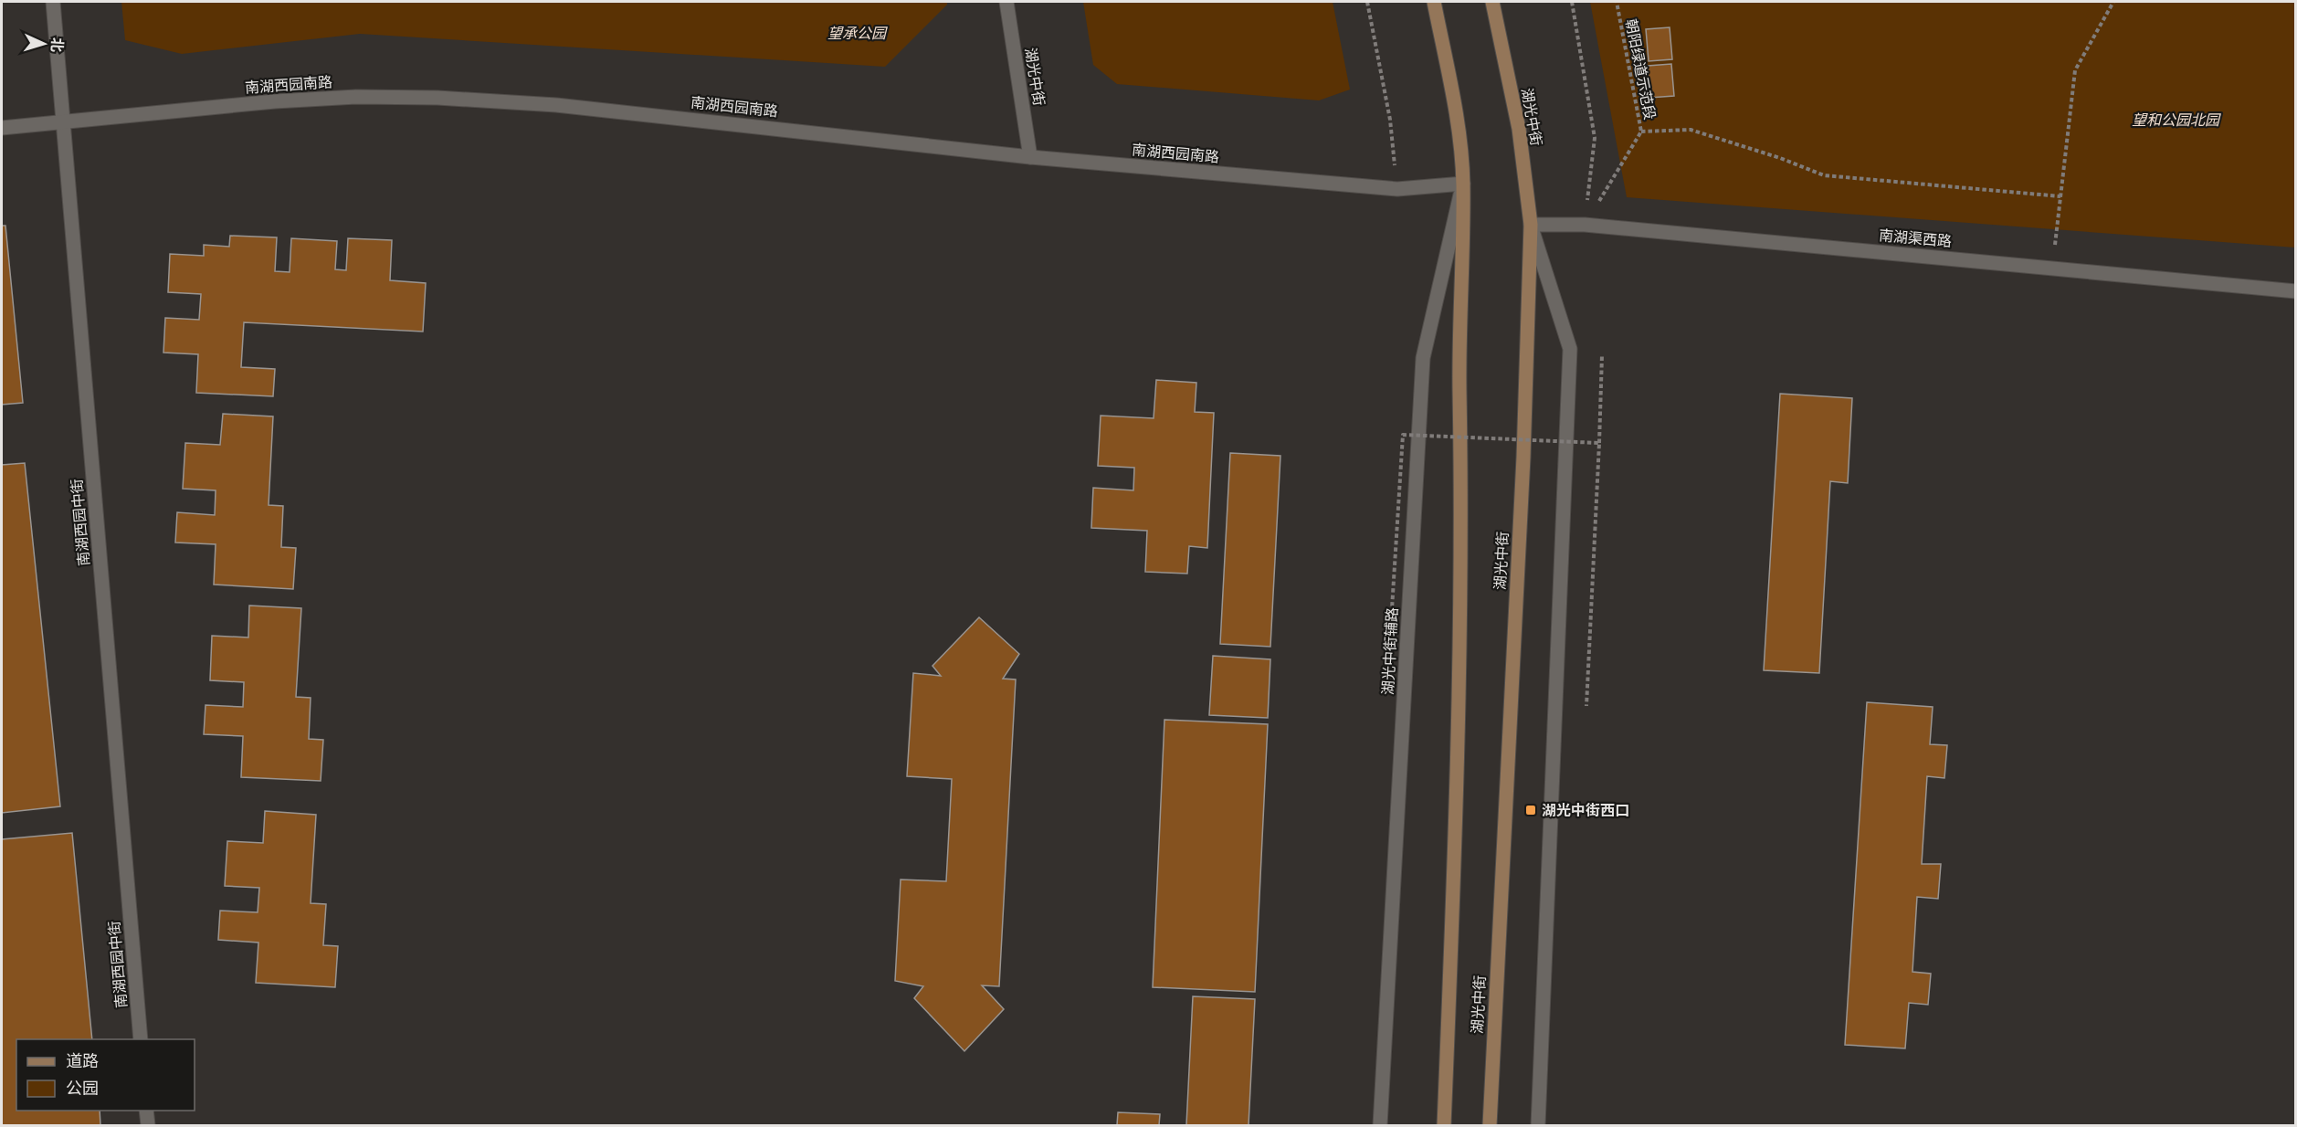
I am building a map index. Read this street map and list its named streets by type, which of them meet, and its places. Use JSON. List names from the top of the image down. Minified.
{"streets":{"main road":["湖光中街"],"street":["南湖西园南路","南湖渠西路","南湖西园中街","湖光中街辅路"],"path":["朝阳绿道示范段"]},"crossings":[["朝阳绿道示范段","南湖渠西路"],["湖光中街","南湖西园南路"],["湖光中街","南湖渠西路"],["湖光中街","湖光中街辅路"],["南湖西园南路","南湖西园中街"],["南湖西园南路","湖光中街辅路"]],"parks":["望承公园","望和公园北园"],"places":{"transit":["湖光中街西口"]},"legend":["道路","公园"],"north":"right"}
